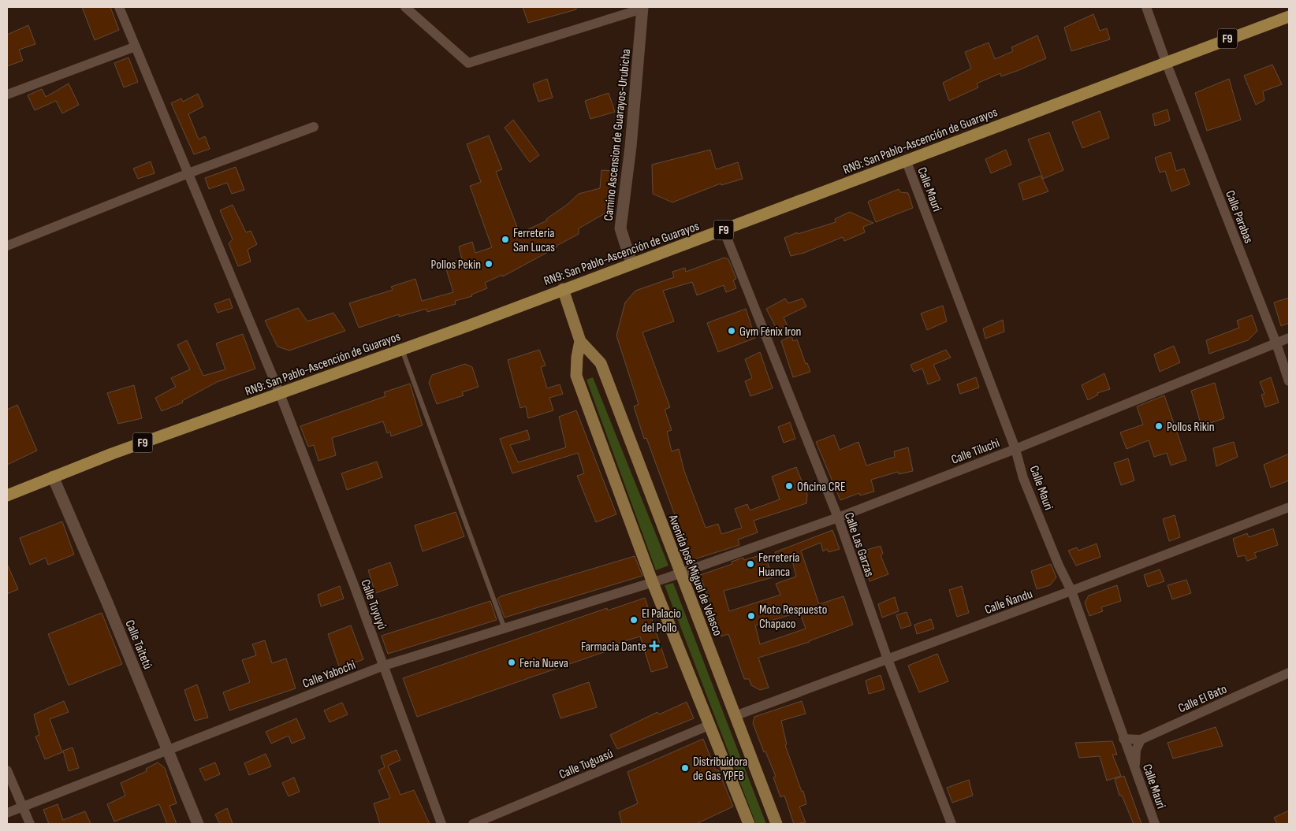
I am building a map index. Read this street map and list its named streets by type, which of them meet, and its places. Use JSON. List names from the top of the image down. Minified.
{"streets":{"highway":["F9","RN9: San Pablo-Ascención de Guarayos"],"main road":["Avenida José Miguel de Velasco"],"street":["Camino Ascension de Guarayos-Urubicha","Calle Mauri","Calle Parabas","Calle Tiluchi","Calle Las Garzas","Calle Ñandu","Calle Tuyuyú","Calle Taitetú","Calle Yabochi","Calle El Bato","Calle Tuguasú"]},"crossings":[["Camino Ascension de Guarayos-Urubicha","RN9: San Pablo-Ascención de Guarayos"],["RN9: San Pablo-Ascención de Guarayos","Calle Mauri"],["RN9: San Pablo-Ascención de Guarayos","Calle Parabas"],["RN9: San Pablo-Ascención de Guarayos","Calle Las Garzas"],["RN9: San Pablo-Ascención de Guarayos","Avenida José Miguel de Velasco"],["RN9: San Pablo-Ascención de Guarayos","Calle Tuyuyú"],["RN9: San Pablo-Ascención de Guarayos","Calle Taitetú"],["Calle Mauri","Calle Tiluchi"],["Calle Mauri","Calle Ñandu"],["Calle Mauri","Calle El Bato"],["Calle Parabas","Calle Tiluchi"],["Calle Tiluchi","Calle Las Garzas"],["Calle Tiluchi","Avenida José Miguel de Velasco"],["Calle Tiluchi","Calle Yabochi"],["Calle Las Garzas","Calle Ñandu"],["Avenida José Miguel de Velasco","Calle Ñandu"],["Avenida José Miguel de Velasco","Calle Yabochi"],["Avenida José Miguel de Velasco","Calle Tuguasú"],["Calle Tuyuyú","Calle Yabochi"],["Calle Taitetú","Calle Yabochi"]],"places":{"other":["Ferreteria San Lucas","Pollos Pekin","Gym Fénix Iron","Pollos Rikin","Oficina CRE","Ferretería Huanca","Moto Respuesto Chapaco","El Palacio del Pollo","Feria Nueva","Distribuidora de Gas YPFB"],"health":["Farmacia Dante"]}}
